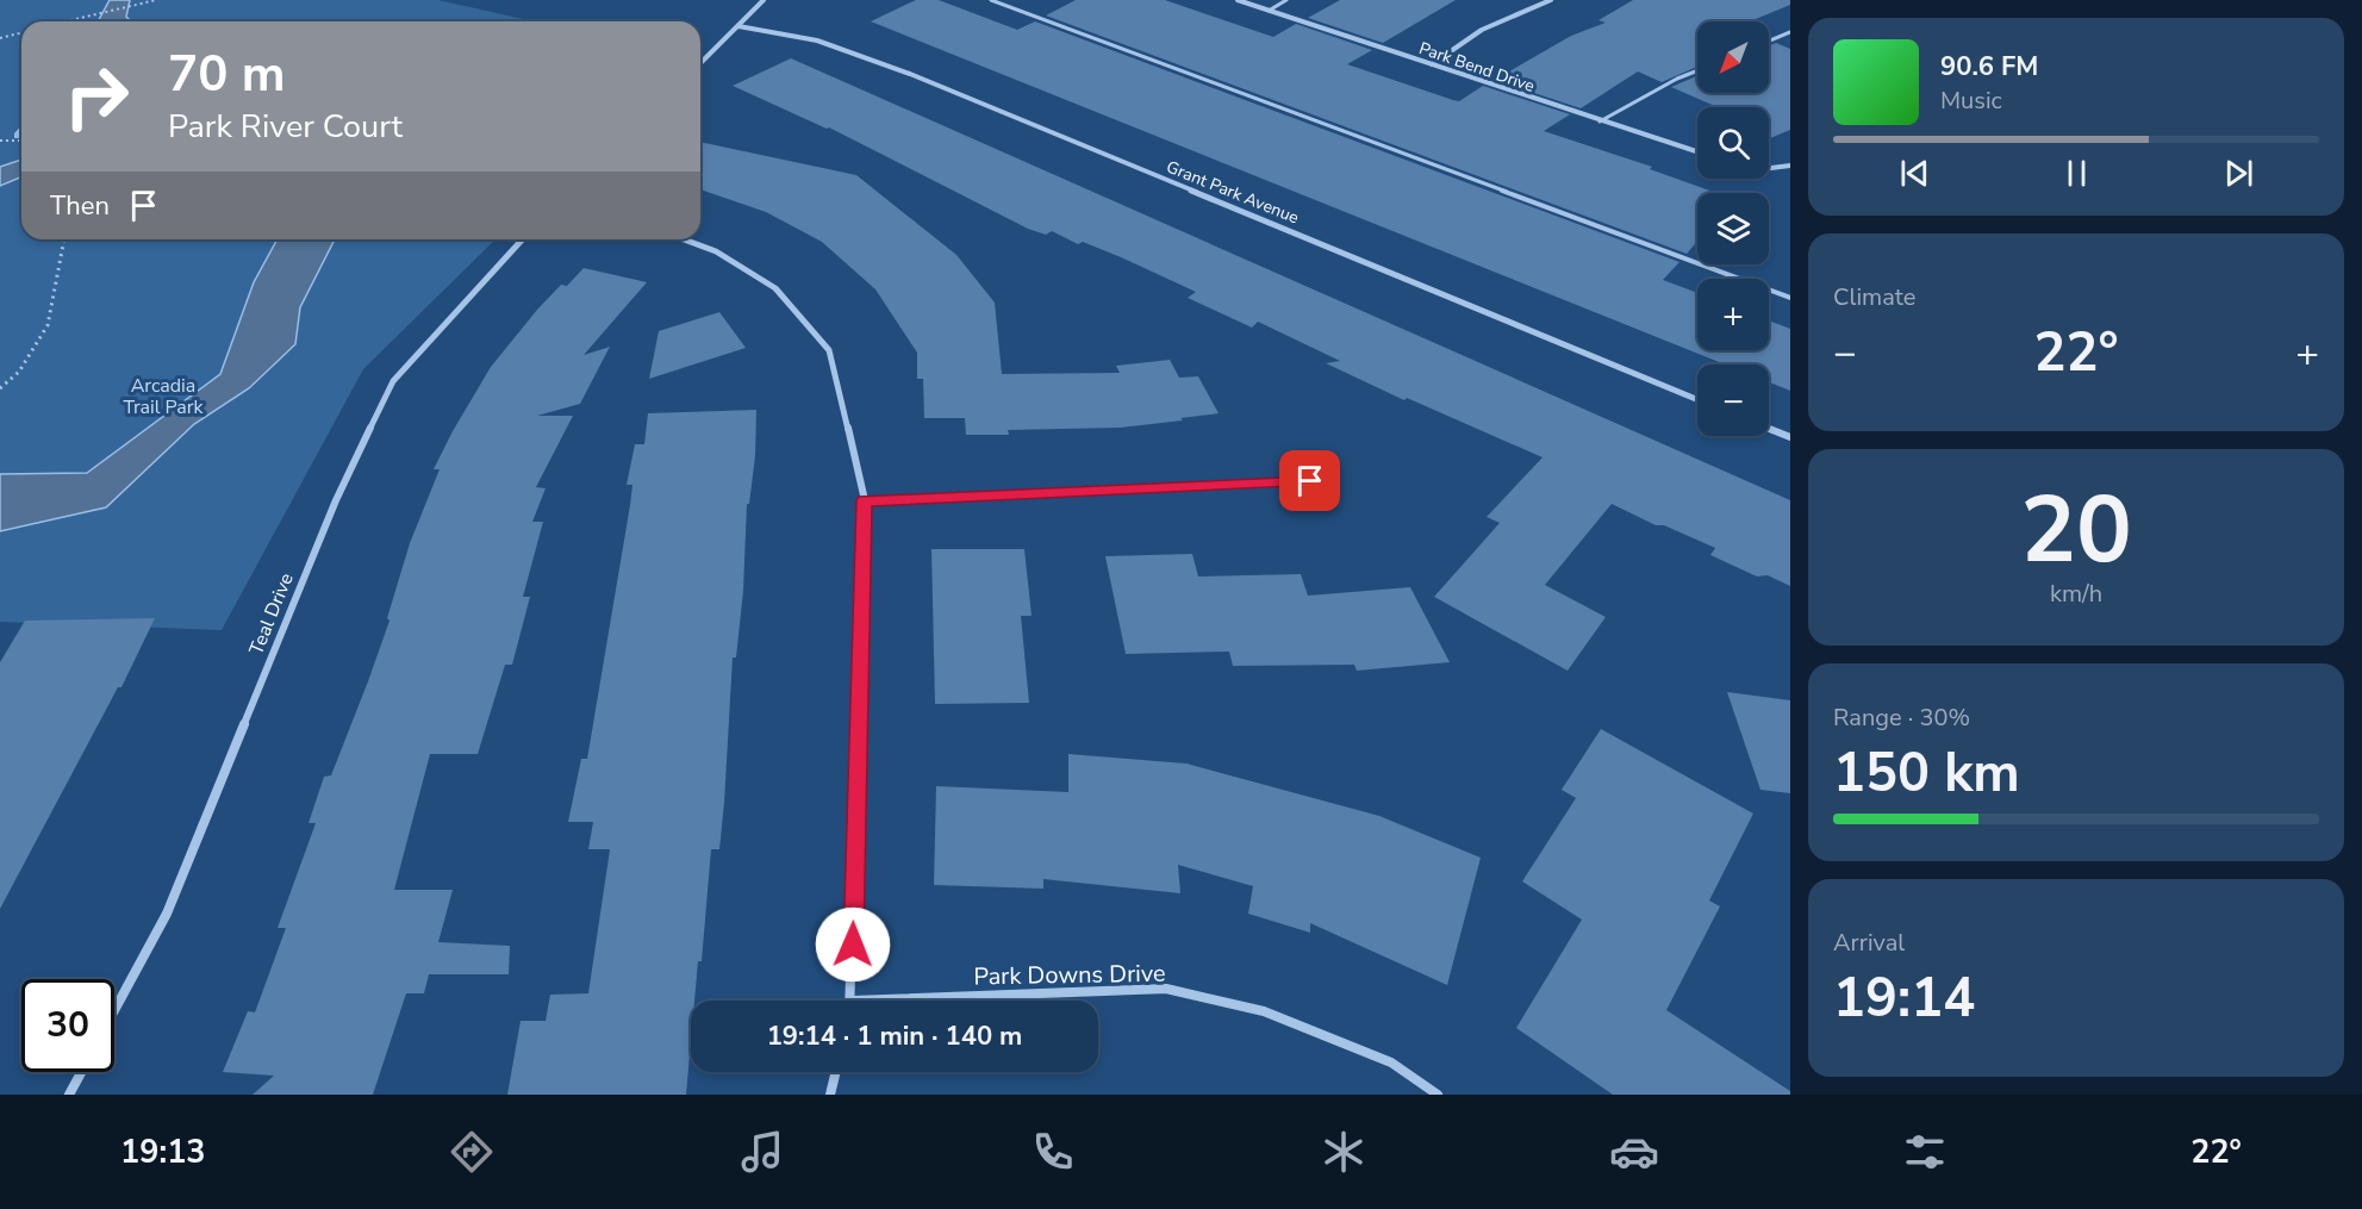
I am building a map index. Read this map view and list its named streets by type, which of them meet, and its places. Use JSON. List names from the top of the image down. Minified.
{"streets":{"street":["Park Bend Drive","Grant Park Avenue","Teal Drive","Park Downs Drive"]},"parks":["Arcadia Trail Park"],"north":"bottom left","page":{"map_buttons":["+","−"],"turn":["70 m","Park River Court"],"song":["90.6 FM","Music"],"then":"Then","tile":["Climate",["20","km/h"],["Range · 30%","150 km"],["Arrival","19:14"]],"heat":["−","22°","+"],"limit":"30","trip":"19:14 · 1 min · 140 m","tabs":["19:13","22°"]}}
